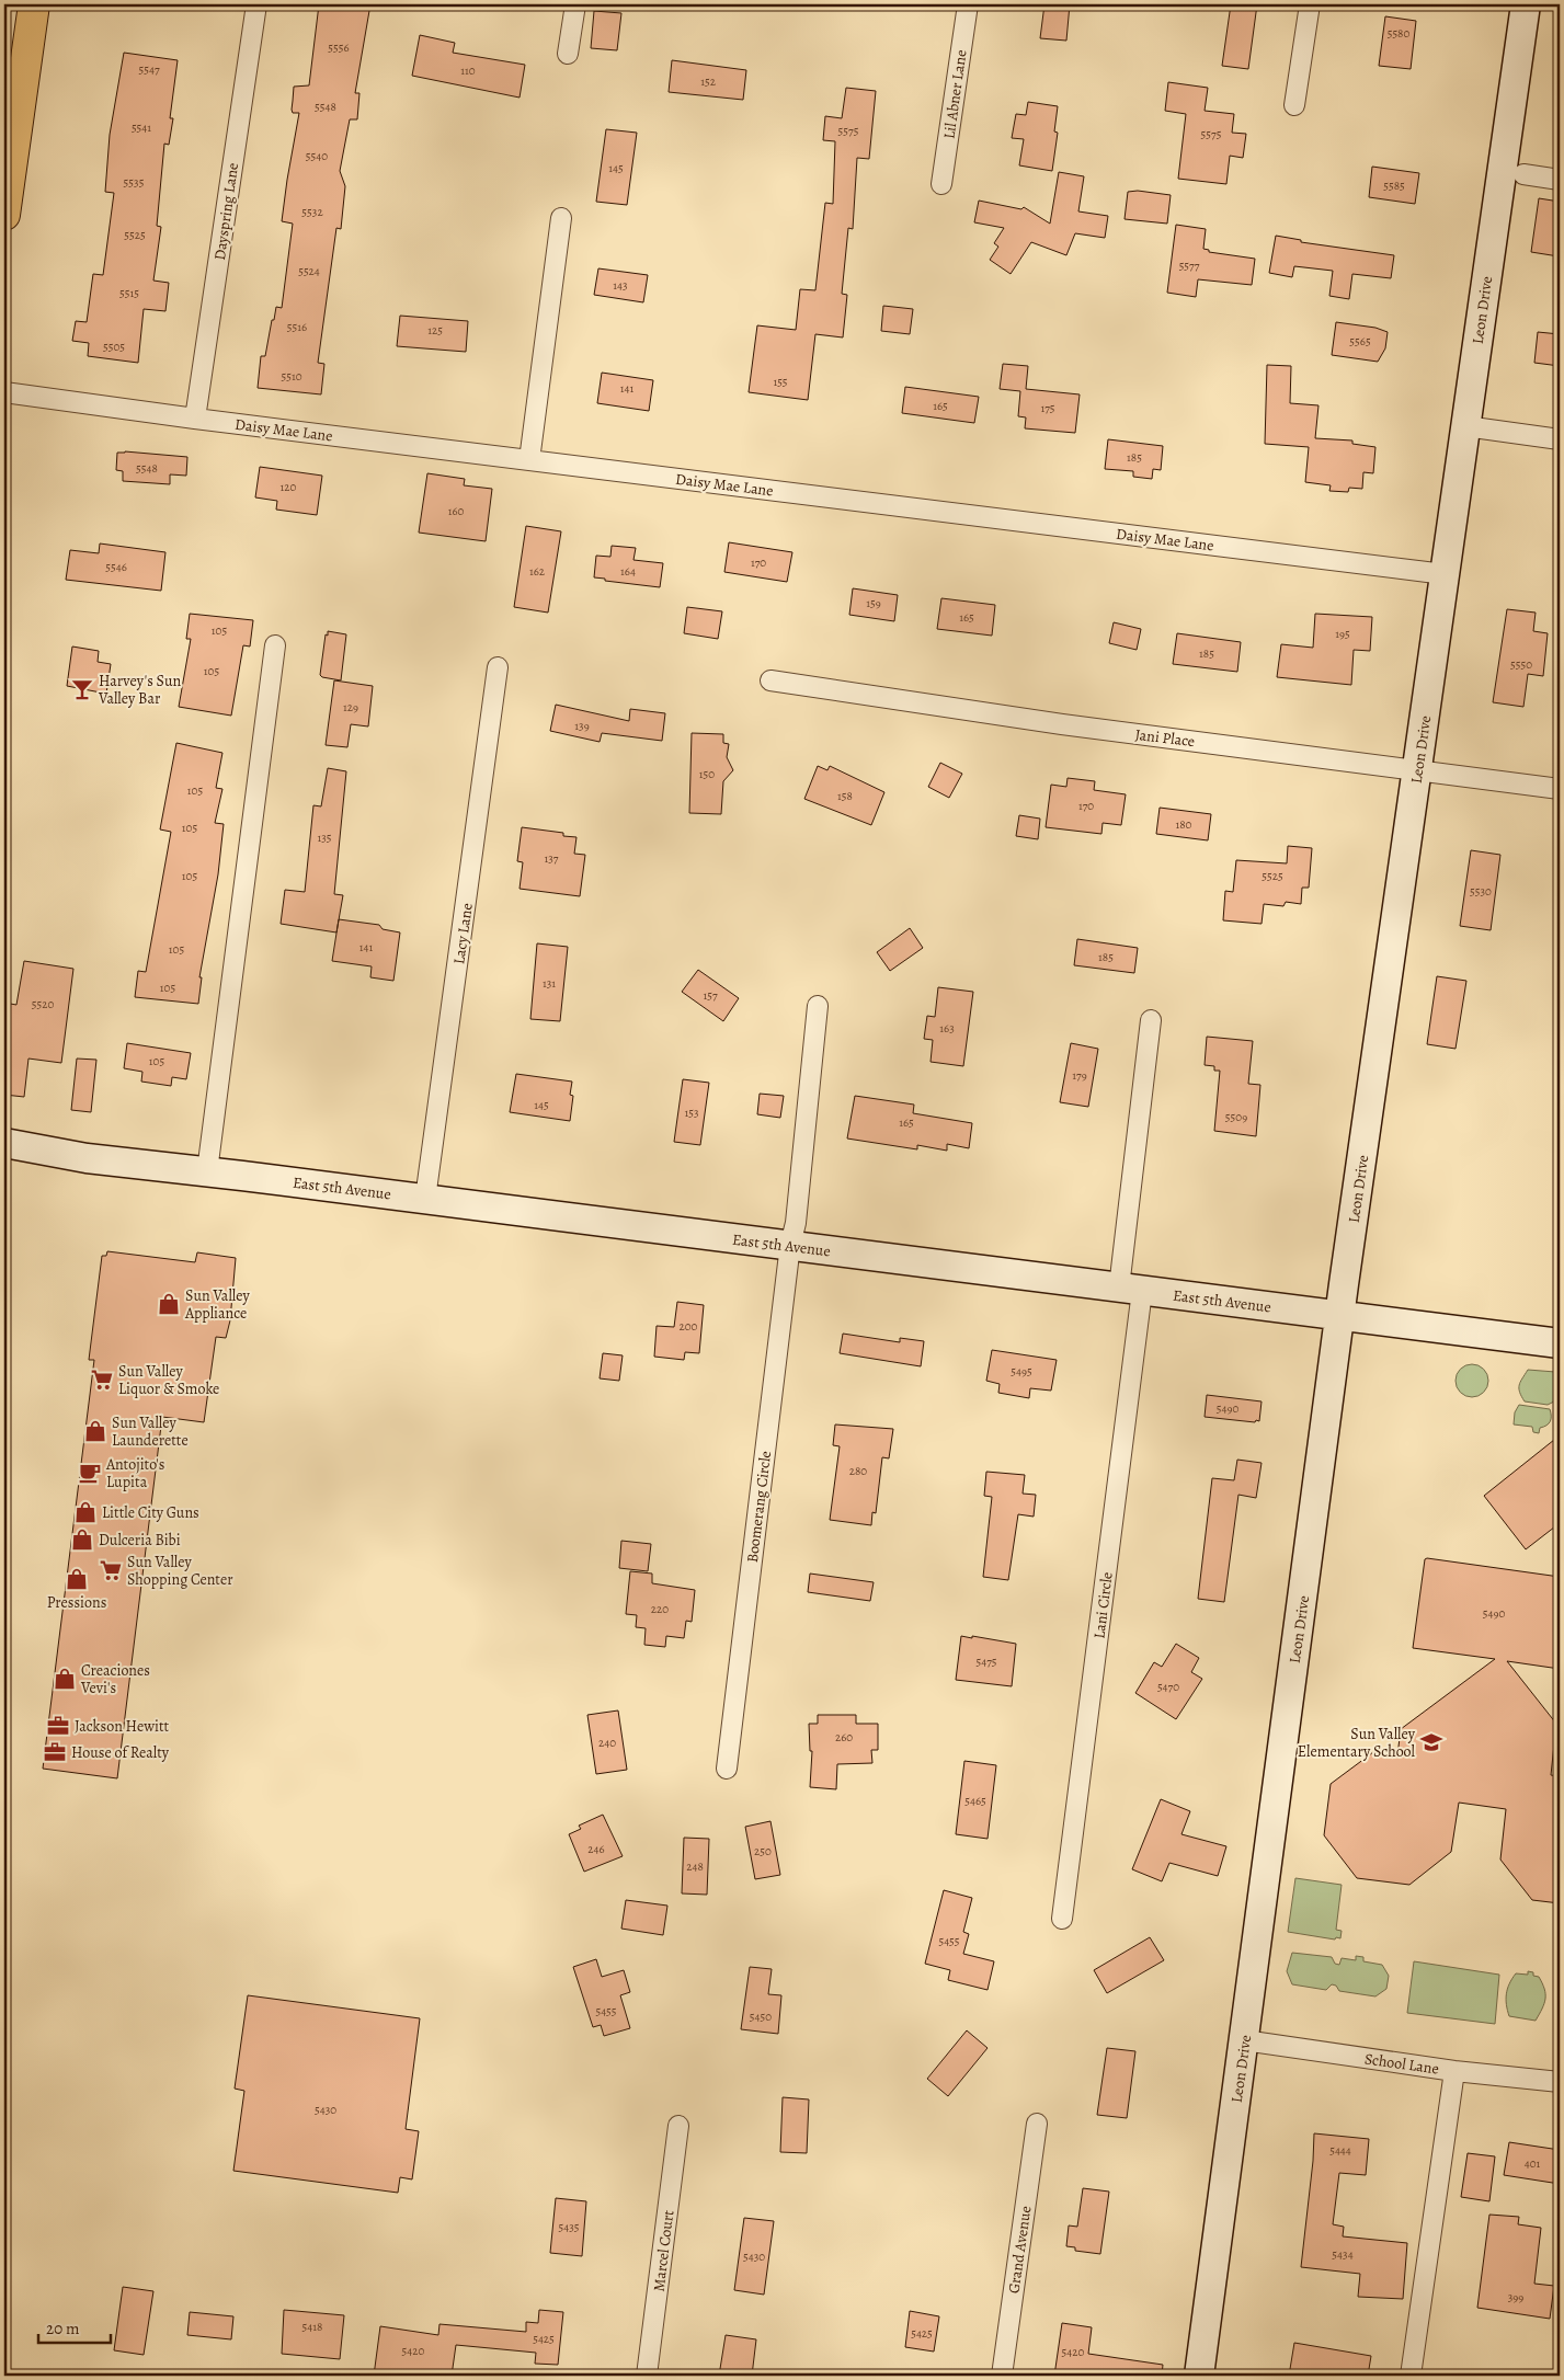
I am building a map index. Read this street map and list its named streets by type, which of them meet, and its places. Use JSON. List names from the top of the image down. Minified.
{"streets":{"street":["Lil Abner Lane","Dayspring Lane","Leon Drive","Daisy Mae Lane","Jani Place","Lacy Lane","East 5th Avenue","Boomerang Circle","Lani Circle","School Lane","Grand Avenue","Marcel Court"]},"crossings":[["Dayspring Lane","Daisy Mae Lane"],["Leon Drive","Daisy Mae Lane"],["Leon Drive","Jani Place"],["Leon Drive","East 5th Avenue"],["Leon Drive","School Lane"],["Lacy Lane","East 5th Avenue"],["East 5th Avenue","Boomerang Circle"],["East 5th Avenue","Lani Circle"]],"places":{"bar":["Harvey's Sun Valley Bar"],"shop":["Sun Valley Appliance","Sun Valley Launderette","Little City Guns","Dulceria Bibi","Pressions","Creaciones Vevi's"],"supermarket":["Sun Valley Liquor & Smoke","Sun Valley Shopping Center"],"cafe":["Antojito's Lupita"],"office":["Jackson Hewitt","House of Realty"],"school or university":["Sun Valley Elementary School"]},"house_numbers":["5580","5556","5547","110","152","5548","5541","5575","5575","5540","145","5535","5585","5532","5525","5577","5524","143","5515","5516","125","5565","5505","5510","155","141","165","175","185","5548","120","160","170","5546","162","164","159","165","105","195","185","5550","105","129","139","150","105","158","170","180","105","135","137","105","5525","5530","141","105","185","131","105","157","5520","163","105","179","145","153","5509","165","200","5495","5490","280","220","5490","5475","5470","260","240","5465","246","250","248","5455","5455","5450","5430","5444","401","5435","5434","5430","399","5418","5425","5425","5420","5420"],"scale_bar":"20 m"}
